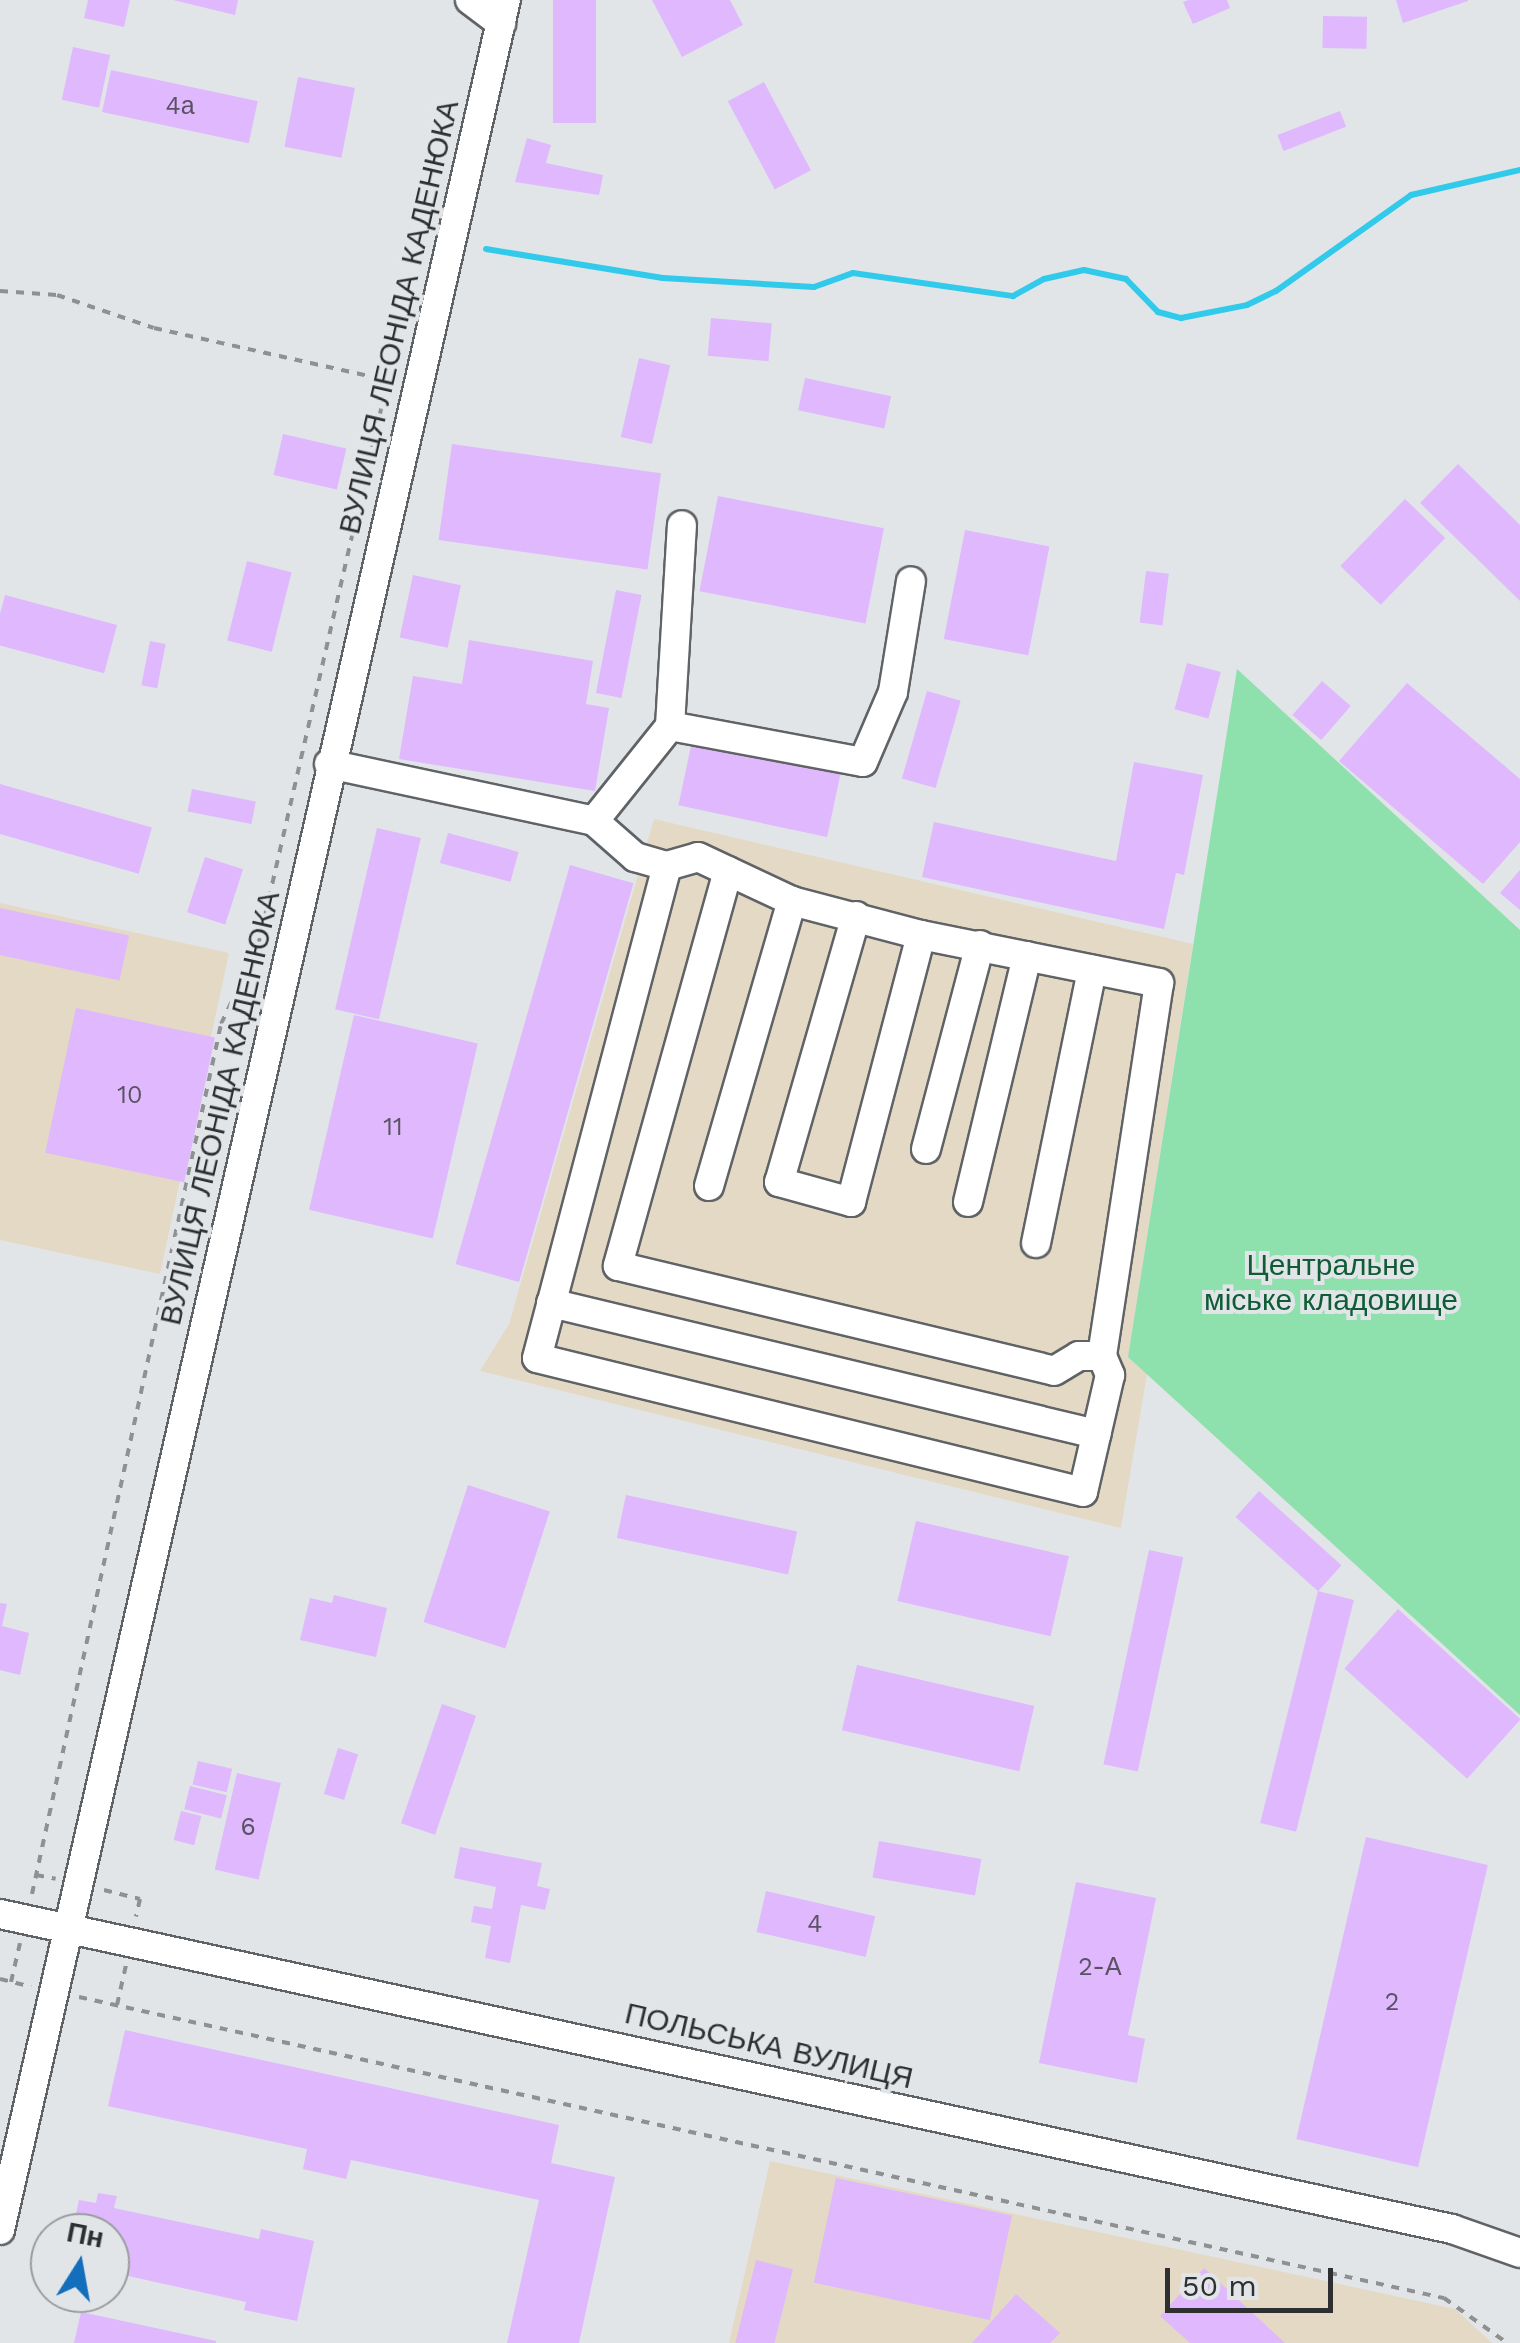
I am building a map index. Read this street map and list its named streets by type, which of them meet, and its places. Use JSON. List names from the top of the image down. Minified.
{"streets":{"street":["ВУЛИЦЯ ЛЕОНІДА КАДЕНЮКА","ПОЛЬСЬКА ВУЛИЦЯ"]},"crossings":[["ВУЛИЦЯ ЛЕОНІДА КАДЕНЮКА","ПОЛЬСЬКА ВУЛИЦЯ"]],"parks":["Центральне міське кладовище"],"house_numbers":["4а","10","11","6","4","2-А","2"],"scale_bar":"50 m","north":"top"}
